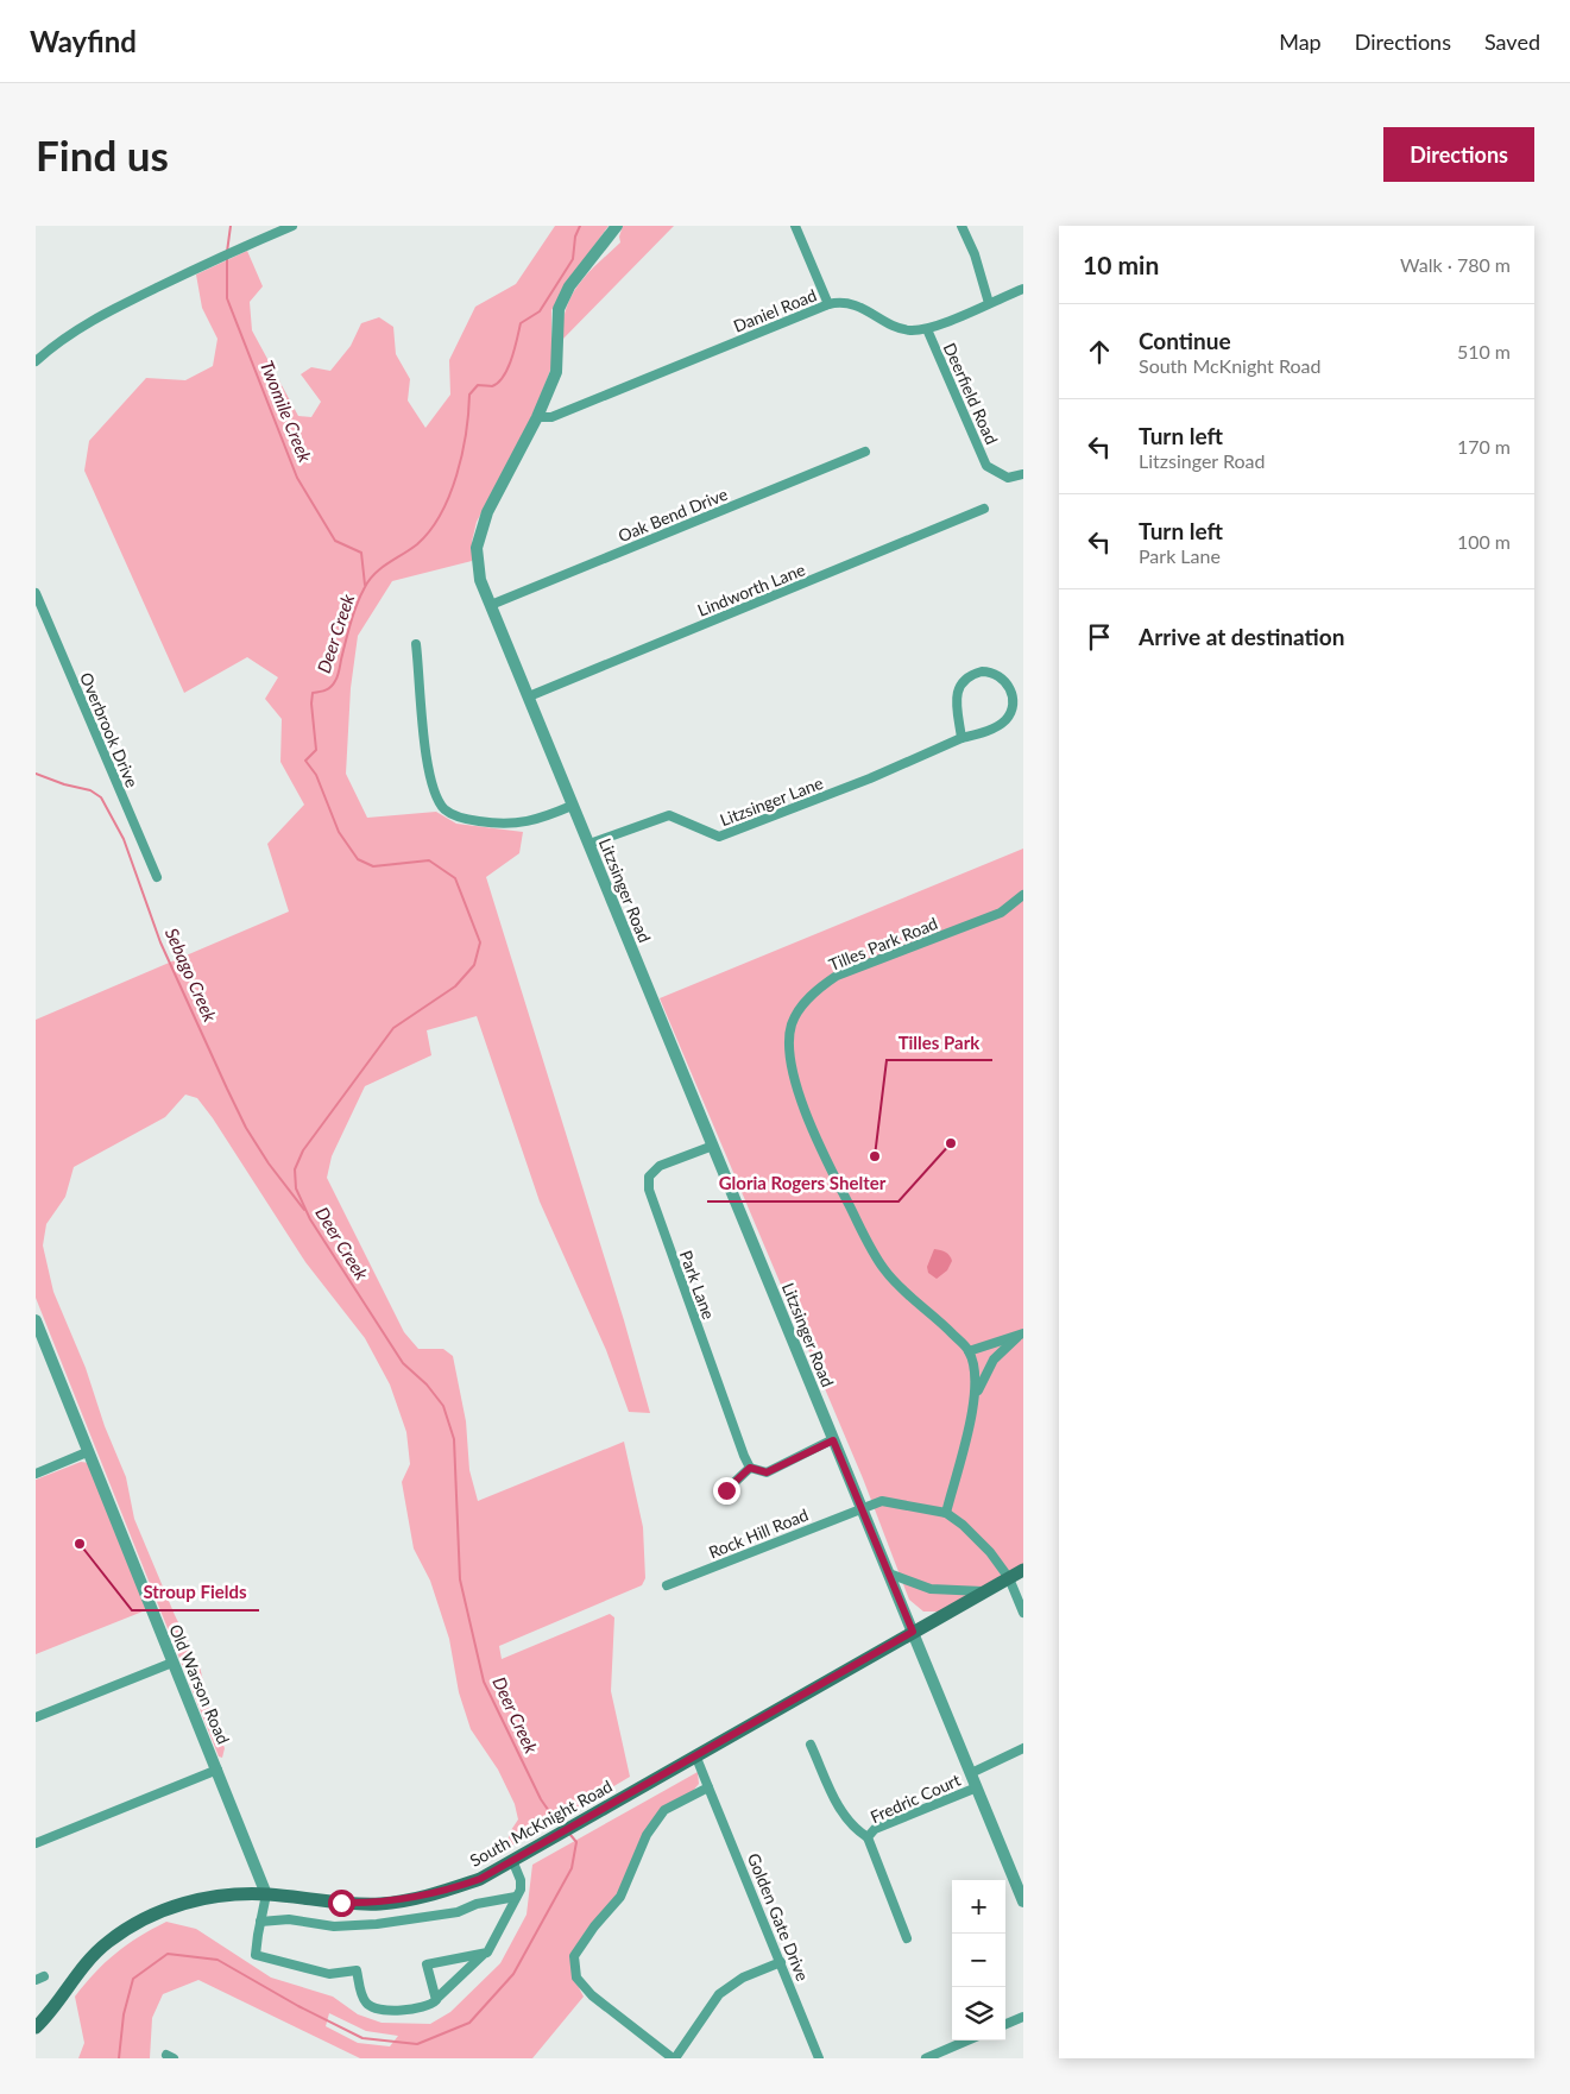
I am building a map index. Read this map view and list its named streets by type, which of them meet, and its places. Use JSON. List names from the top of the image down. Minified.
{"streets":{"main road":["South McKnight Road"],"street":["Daniel Road","Deerfield Road","Oak Bend Drive","Lindworth Lane","Overbrook Drive","Litzsinger Lane","Litzsinger Road","Tilles Park Road","Park Lane","Rock Hill Road","Old Warson Road","Fredric Court","Golden Gate Drive"]},"crossings":[["Daniel Road","Deerfield Road"],["Daniel Road","Litzsinger Road"],["Oak Bend Drive","Litzsinger Road"],["Lindworth Lane","Litzsinger Road"],["Litzsinger Lane","Litzsinger Road"],["Litzsinger Road","Park Lane"],["Litzsinger Road","Rock Hill Road"],["Litzsinger Road","Fredric Court"],["Litzsinger Road","South McKnight Road"],["Old Warson Road","South McKnight Road"],["South McKnight Road","Golden Gate Drive"]],"water":["Twomile Creek","Deer Creek","Sebago Creek"],"places":["Gloria Rogers Shelter","Tilles Park","Stroup Fields"],"page":{"header":"Wayfind","nav":["Map","Directions","Saved"],"buttons":"Directions","title":"Find us","heading":["10 min","Walk · 780 m"],"list":[["Continue","South McKnight Road","510 m"],["Turn left","Litzsinger Road","170 m"],["Turn left","Park Lane","100 m"],"Arrive at destination"],"map_buttons":["+","−"]}}
